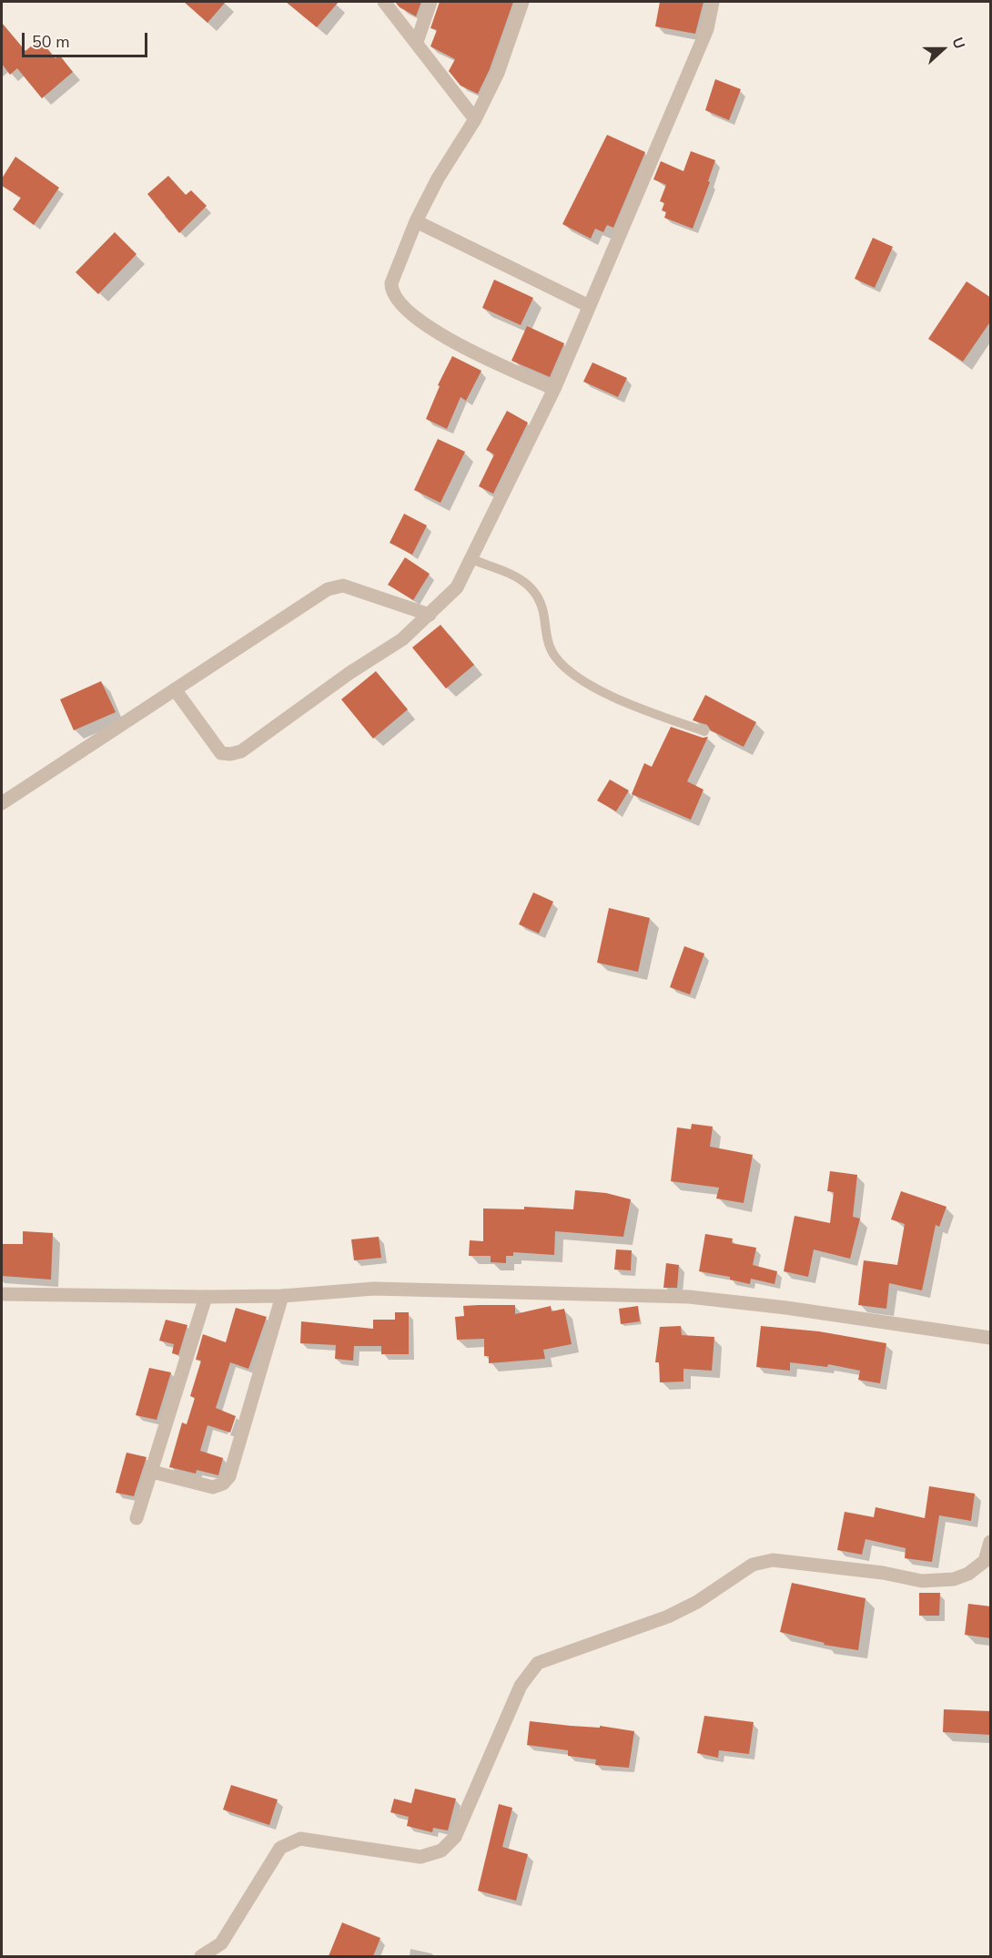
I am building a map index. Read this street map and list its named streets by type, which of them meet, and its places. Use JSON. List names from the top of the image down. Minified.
{"scale_bar":"50 m","north":"right"}
